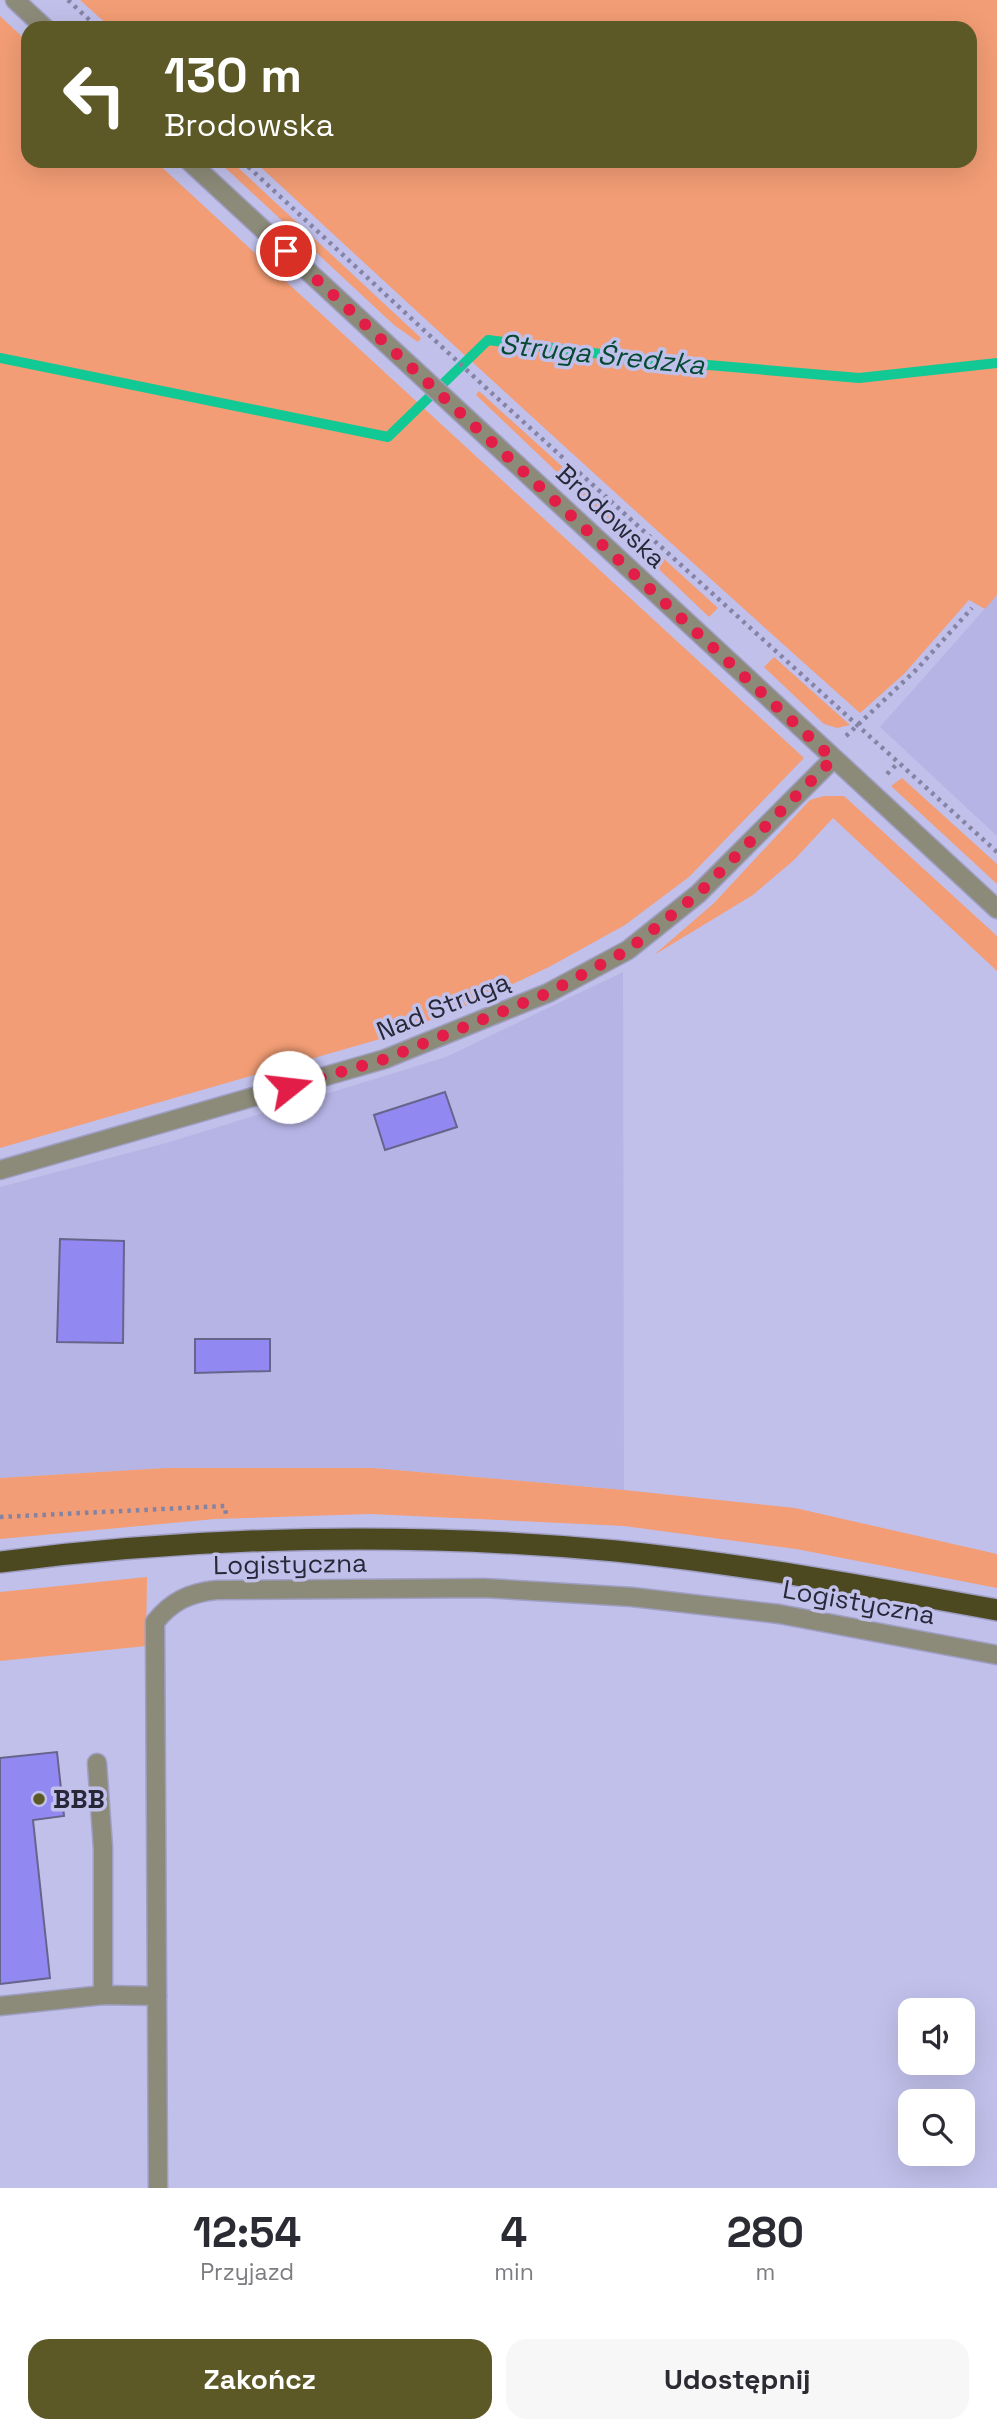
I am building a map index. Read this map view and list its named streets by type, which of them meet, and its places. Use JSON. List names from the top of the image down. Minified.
{"streets":{"street":["Brodowska","Nad Strugą","Logistyczna"]},"crossings":[["Brodowska","Nad Strugą"]],"water":["Struga Średzka"],"places":["BBB"],"page":{"turn":["130 m","Brodowska"],"eta":["12:54","Przyjazd","4","min","280","m"],"buttons":["Zakończ","Udostępnij"]}}
